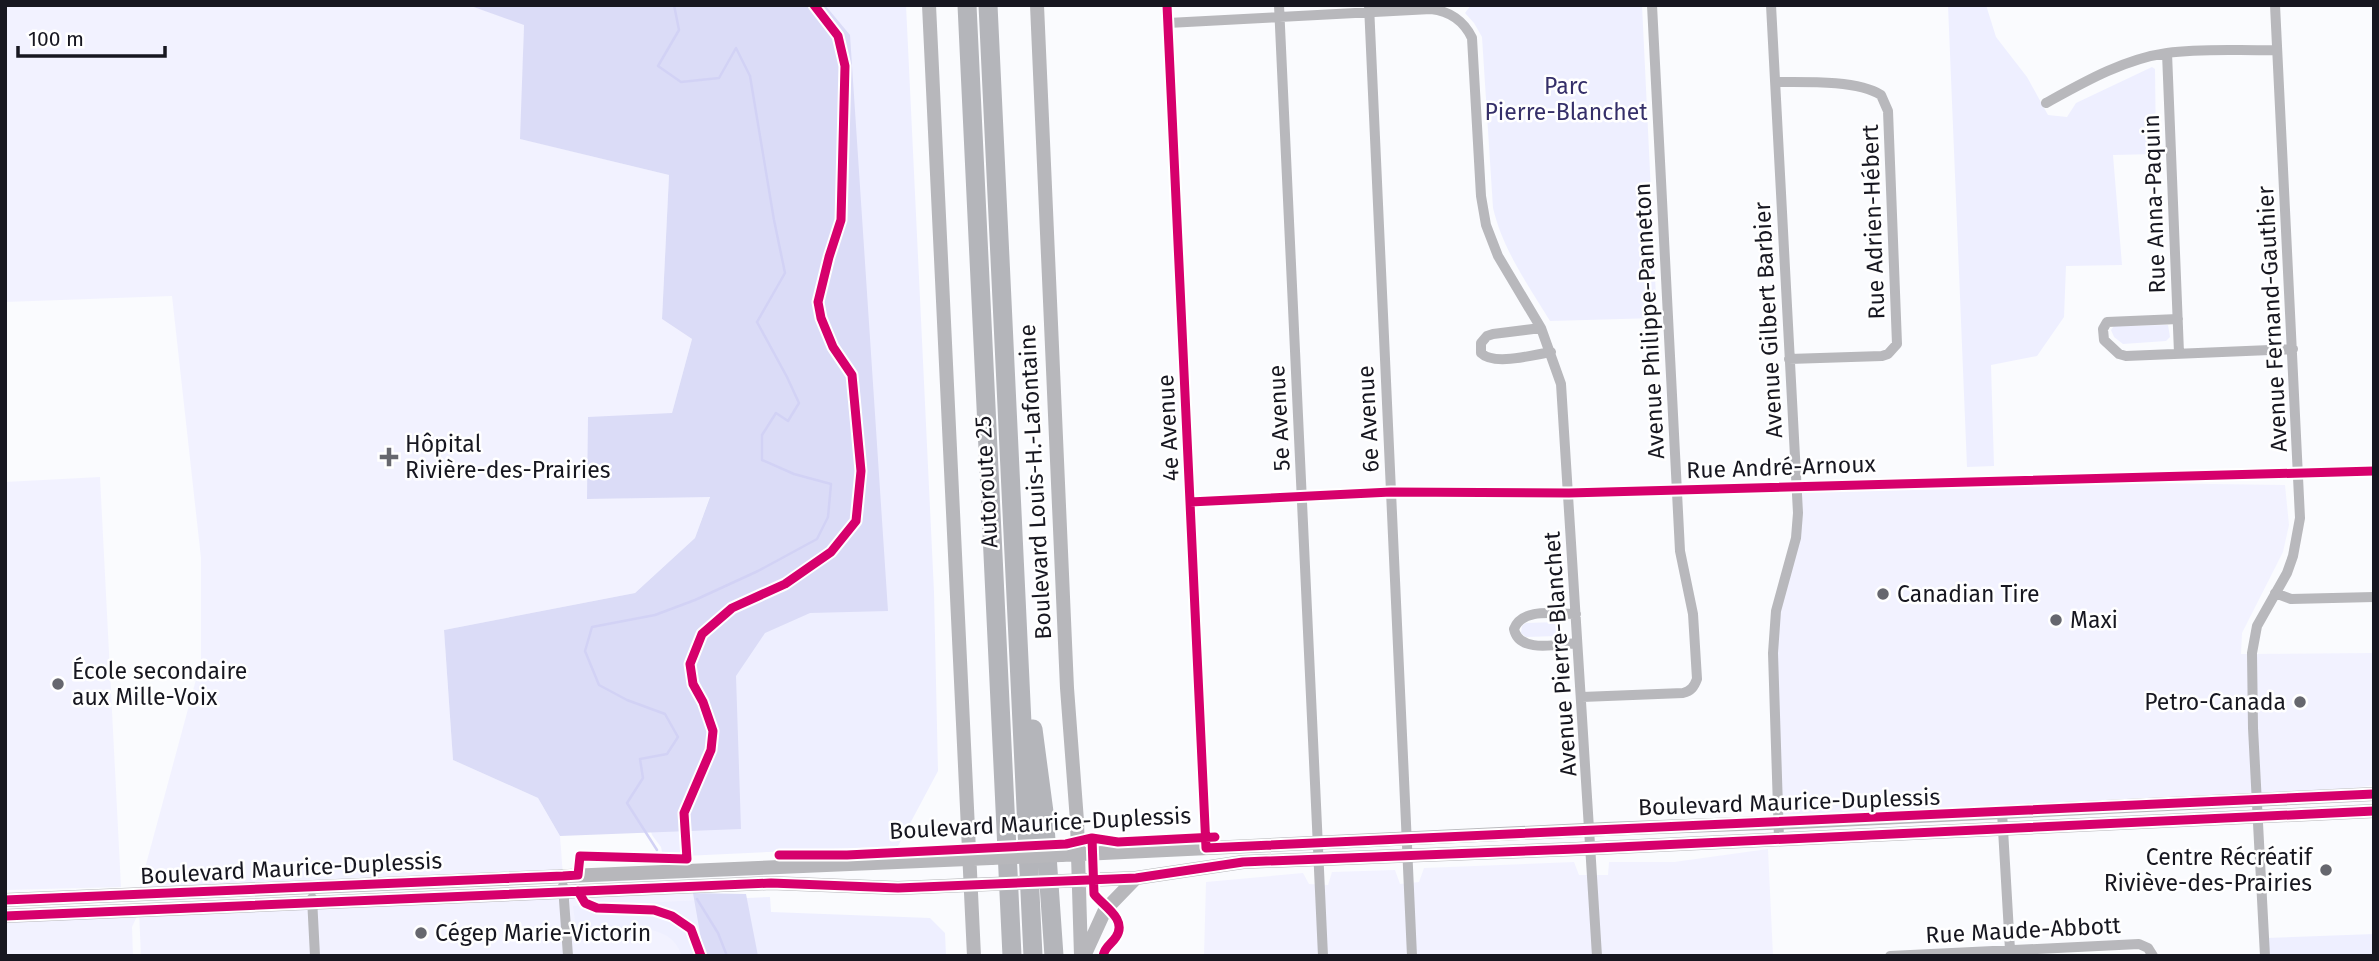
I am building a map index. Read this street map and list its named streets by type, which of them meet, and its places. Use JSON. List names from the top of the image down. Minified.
{"streets":{"highway":["Autoroute 25"],"street":["Rue Anna-Paquin","Rue Adrien-Hébert","Avenue Fernand-Gauthier","Avenue Gilbert Barbier","Avenue Philippe-Panneton","5e Avenue","6e Avenue","4e Avenue","Rue André-Arnoux","Boulevard Louis-H.-Lafontaine","Avenue Pierre-Blanchet","Boulevard Maurice-Duplessis","Rue Maude-Abbott"]},"crossings":[["Rue Adrien-Hébert","Avenue Gilbert Barbier"],["Avenue Fernand-Gauthier","Rue André-Arnoux"],["Avenue Fernand-Gauthier","Boulevard Maurice-Duplessis"],["Avenue Gilbert Barbier","Rue André-Arnoux"],["Avenue Gilbert Barbier","Boulevard Maurice-Duplessis"],["Avenue Philippe-Panneton","Rue André-Arnoux"],["Avenue Philippe-Panneton","Avenue Pierre-Blanchet"],["5e Avenue","Rue André-Arnoux"],["5e Avenue","Boulevard Maurice-Duplessis"],["6e Avenue","Rue André-Arnoux"],["6e Avenue","Avenue Pierre-Blanchet"],["6e Avenue","Boulevard Maurice-Duplessis"],["4e Avenue","Rue André-Arnoux"],["4e Avenue","Boulevard Maurice-Duplessis"],["Rue André-Arnoux","Avenue Pierre-Blanchet"],["Boulevard Louis-H.-Lafontaine","Boulevard Maurice-Duplessis"],["Avenue Pierre-Blanchet","Boulevard Maurice-Duplessis"]],"parks":["Parc Pierre-Blanchet"],"places":{"health":["Hôpital Rivière-des-Prairies"],"other":["Canadian Tire","Maxi","École secondaire aux Mille-Voix","Petro-Canada","Centre Récréatif Riviève-des-Prairies","Cégep Marie-Victorin"]},"scale_bar":"100 m"}
